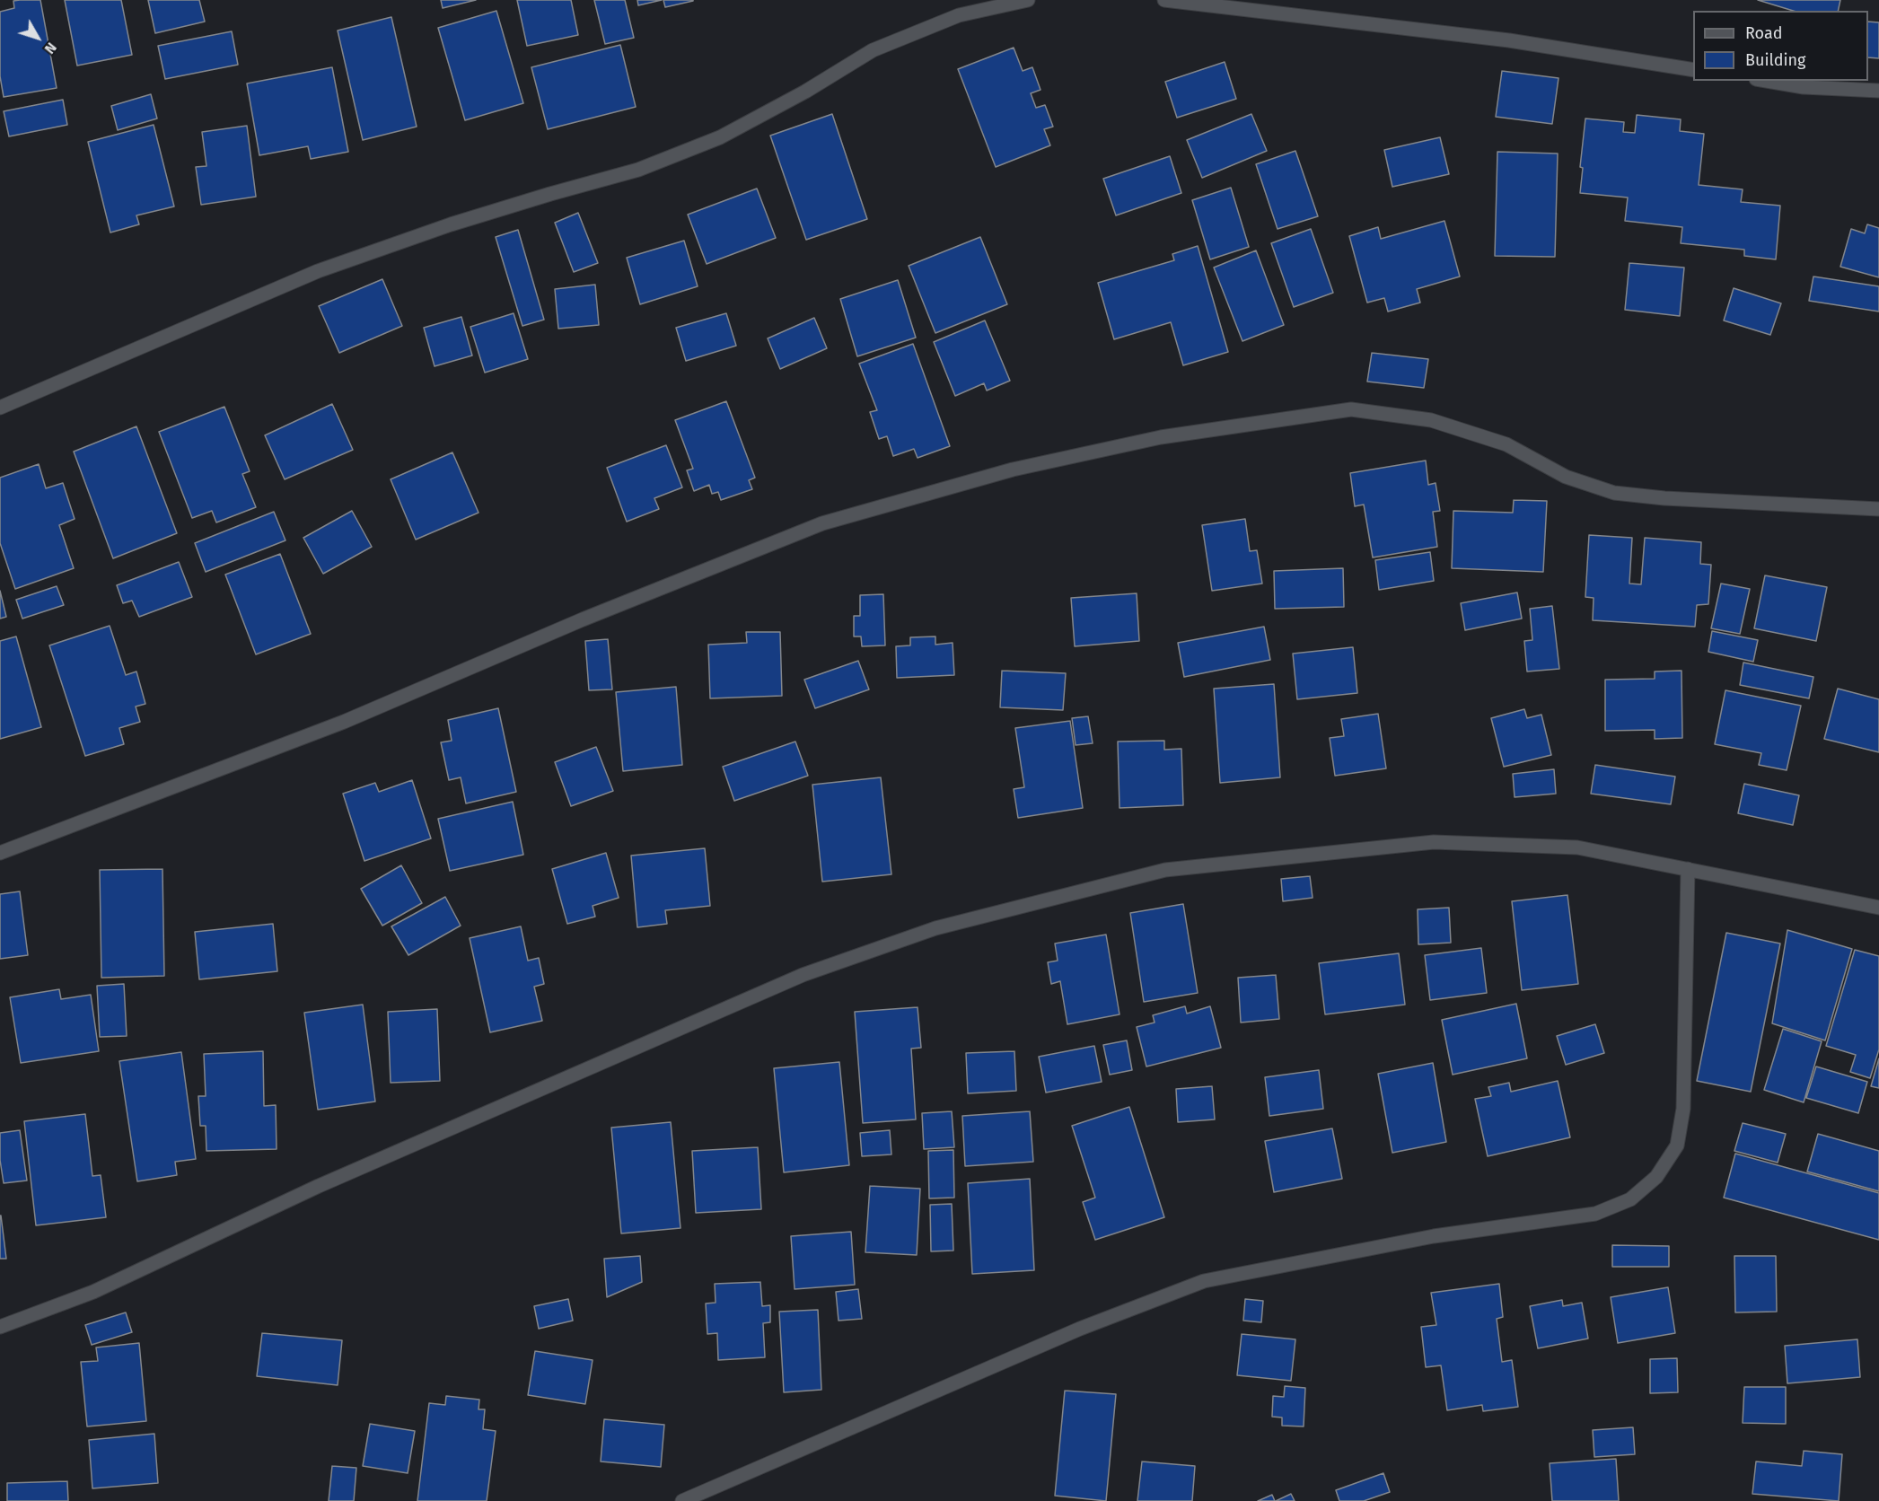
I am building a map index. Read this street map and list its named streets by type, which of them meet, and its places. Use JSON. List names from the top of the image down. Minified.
{"legend":["Road","Building"],"north":"bottom right"}
